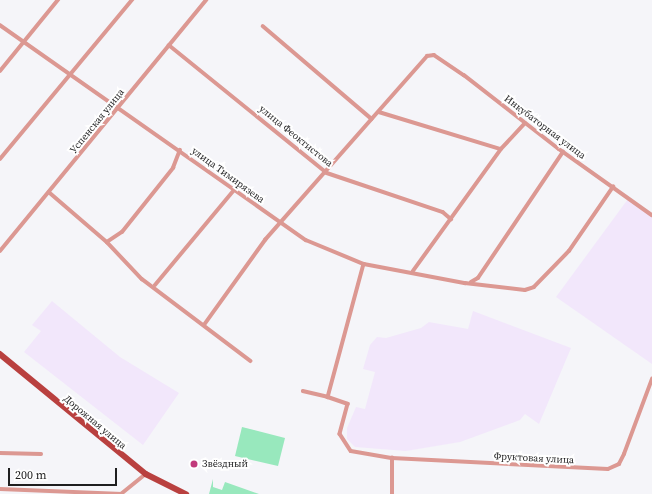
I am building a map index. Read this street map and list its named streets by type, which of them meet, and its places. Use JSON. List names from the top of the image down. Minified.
{"streets":{"main road":["Дорожная улица"],"street":["Успенская улица","Инкубаторная улица","улица Феоктистова","улица Тимирязева","Фруктовая улица"]},"crossings":[["Успенская улица","улица Феоктистова"],["Успенская улица","улица Тимирязева"],["Инкубаторная улица","улица Тимирязева"]],"places":["Звёздный"],"scale_bar":"200 m"}
